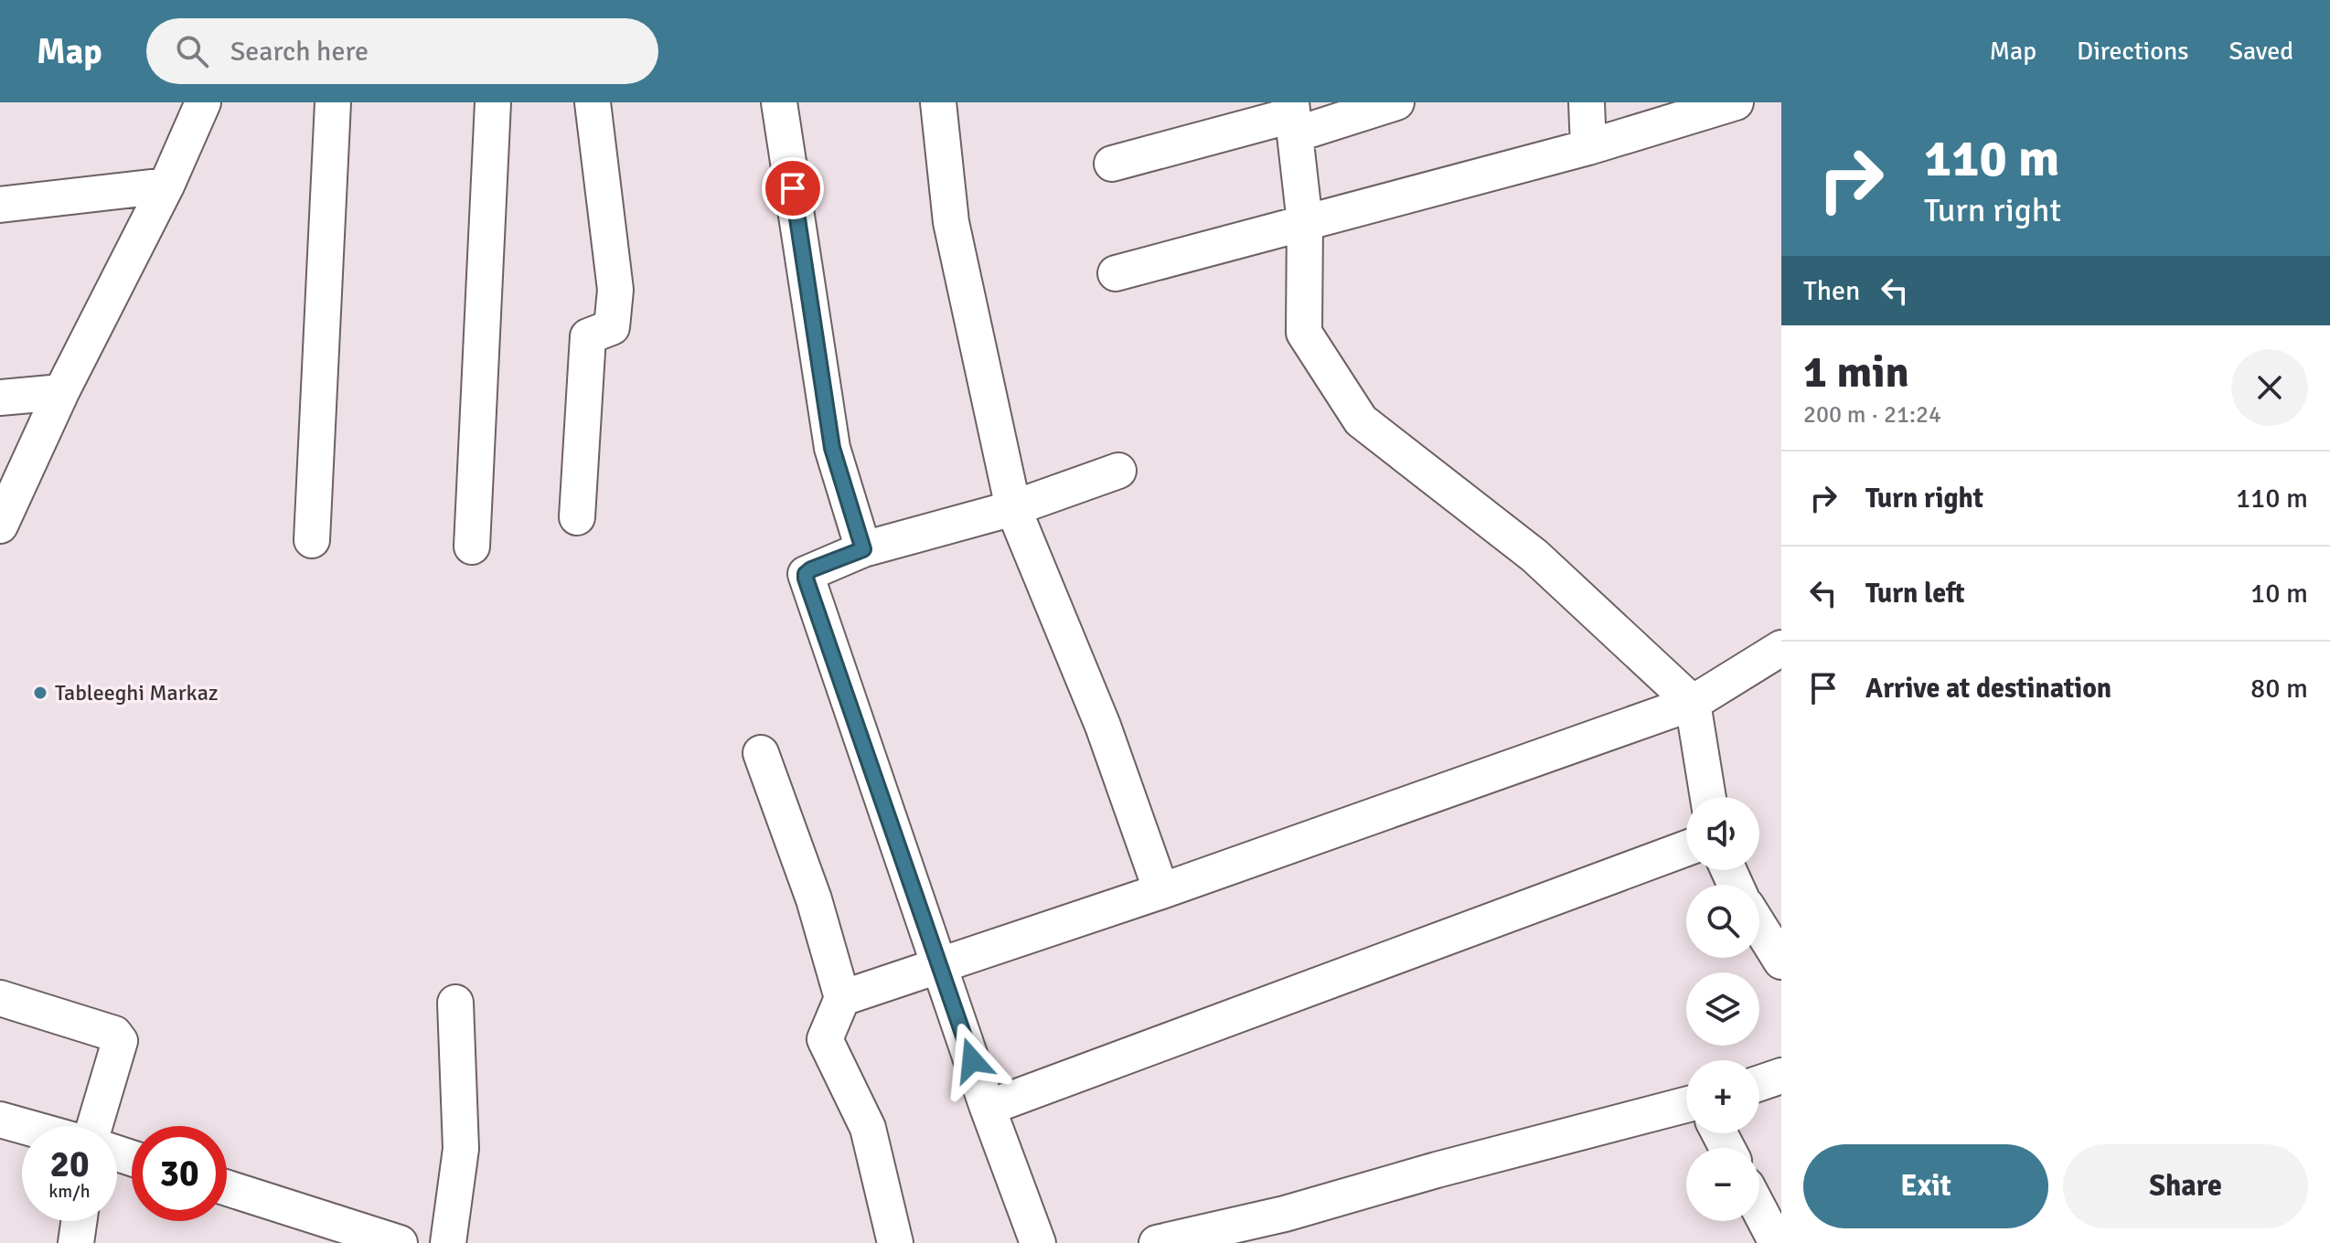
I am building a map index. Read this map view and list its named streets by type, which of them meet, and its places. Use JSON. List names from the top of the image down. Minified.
{"places":["Tableeghi Markaz"],"page":{"header":"Map","search":"Search here","nav":["Map","Directions","Saved"],"turn":["110 m","Turn right"],"then":"Then","heading":["1 min","200 m · 21:24"],"list":[{"name":"Turn right","value":"110 m"},{"name":"Turn left","value":"10 m"},{"name":"Arrive at destination","value":"80 m"}],"map_buttons":["+","−"],"speed":"20 km/h","limit":"30","buttons":["Exit","Share"]}}
